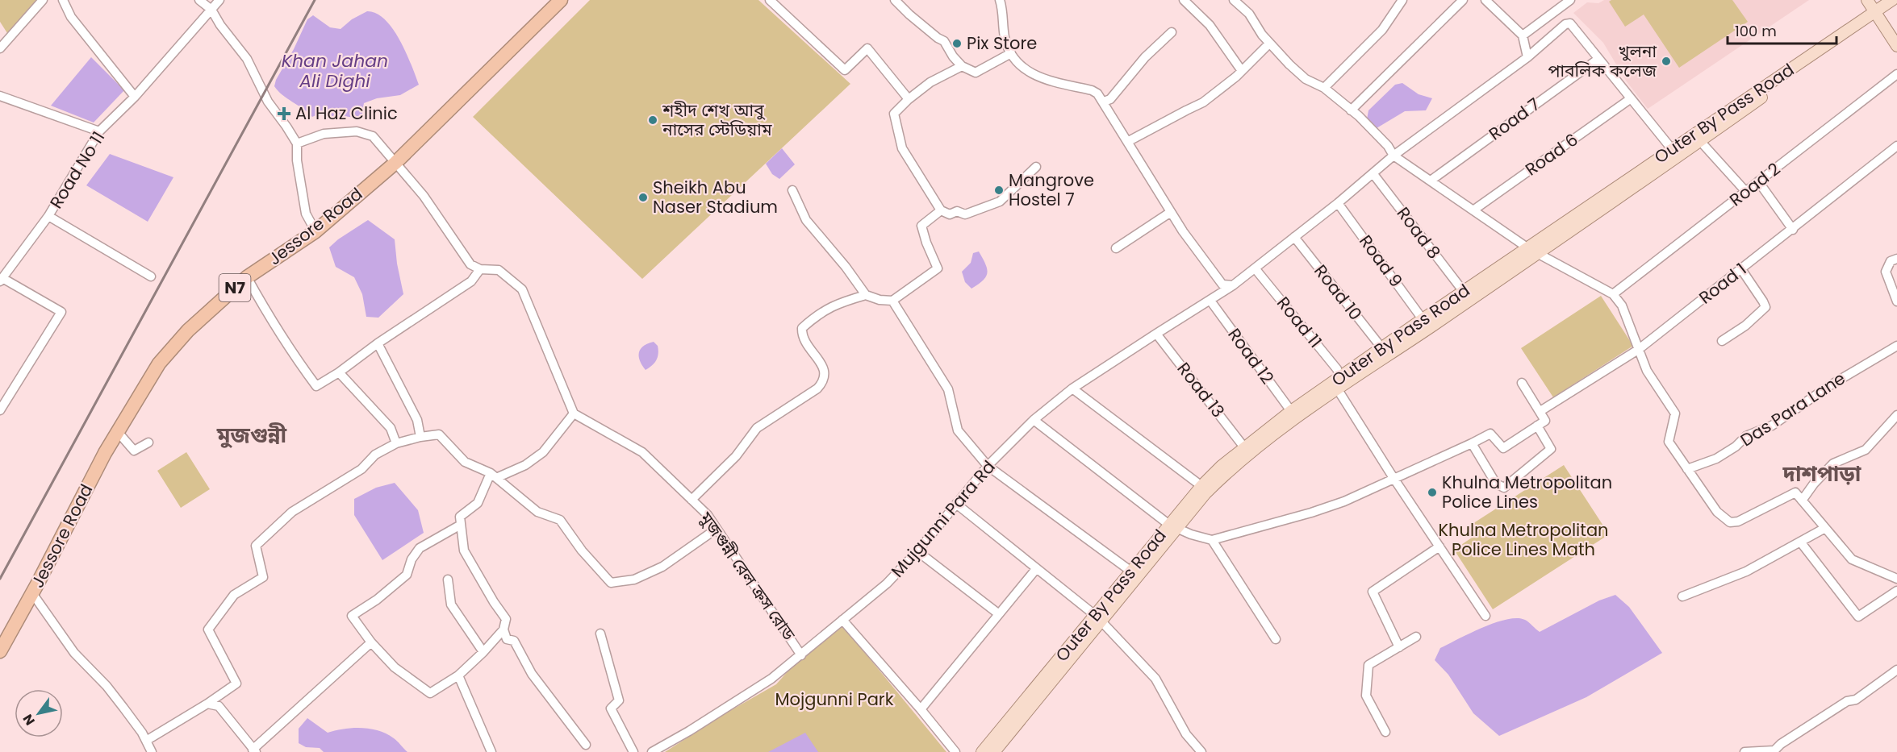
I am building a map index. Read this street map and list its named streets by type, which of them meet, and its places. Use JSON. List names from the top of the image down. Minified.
{"streets":{"highway":["Jessore Road","N7"],"main road":["Outer By Pass Road"],"street":["Road 7","Road 6","Road No 11","Road 2","Road 8","Road 9","Road 1","Road 10","Road 11","Road 12","Road 13","Das Para Lane","Mujgunni Para Rd","মুজগুন্নী রেল ক্রস রোড"]},"crossings":[["Outer By Pass Road","Road 8"],["Outer By Pass Road","Road 9"],["Outer By Pass Road","Road 10"],["Outer By Pass Road","Road 11"],["Outer By Pass Road","Road 12"],["Outer By Pass Road","Road 13"],["Road 7","Mujgunni Para Rd"],["Road 8","Mujgunni Para Rd"],["Road 9","Mujgunni Para Rd"],["Road 10","Mujgunni Para Rd"],["Road 11","Mujgunni Para Rd"],["Road 12","Mujgunni Para Rd"],["Road 13","Mujgunni Para Rd"],["Mujgunni Para Rd","মুজগুন্নী রেল ক্রস রোড"]],"districts":["মুজগুন্নী","দাশপাড়া"],"water":["Khan Jahan Ali Dighi"],"parks":["Khulna Metropolitan Police Lines Math","Mojgunni Park"],"places":{"other":["Pix Store","খুলনা পাবলিক কলেজ","শহীদ শেখ আবু নাসের স্টেডিয়াম","Mangrove Hostel 7","Sheikh Abu Naser Stadium","Khulna Metropolitan Police Lines"],"health":["Al Haz Clinic"]},"scale_bar":"100 m","north":"bottom left"}
